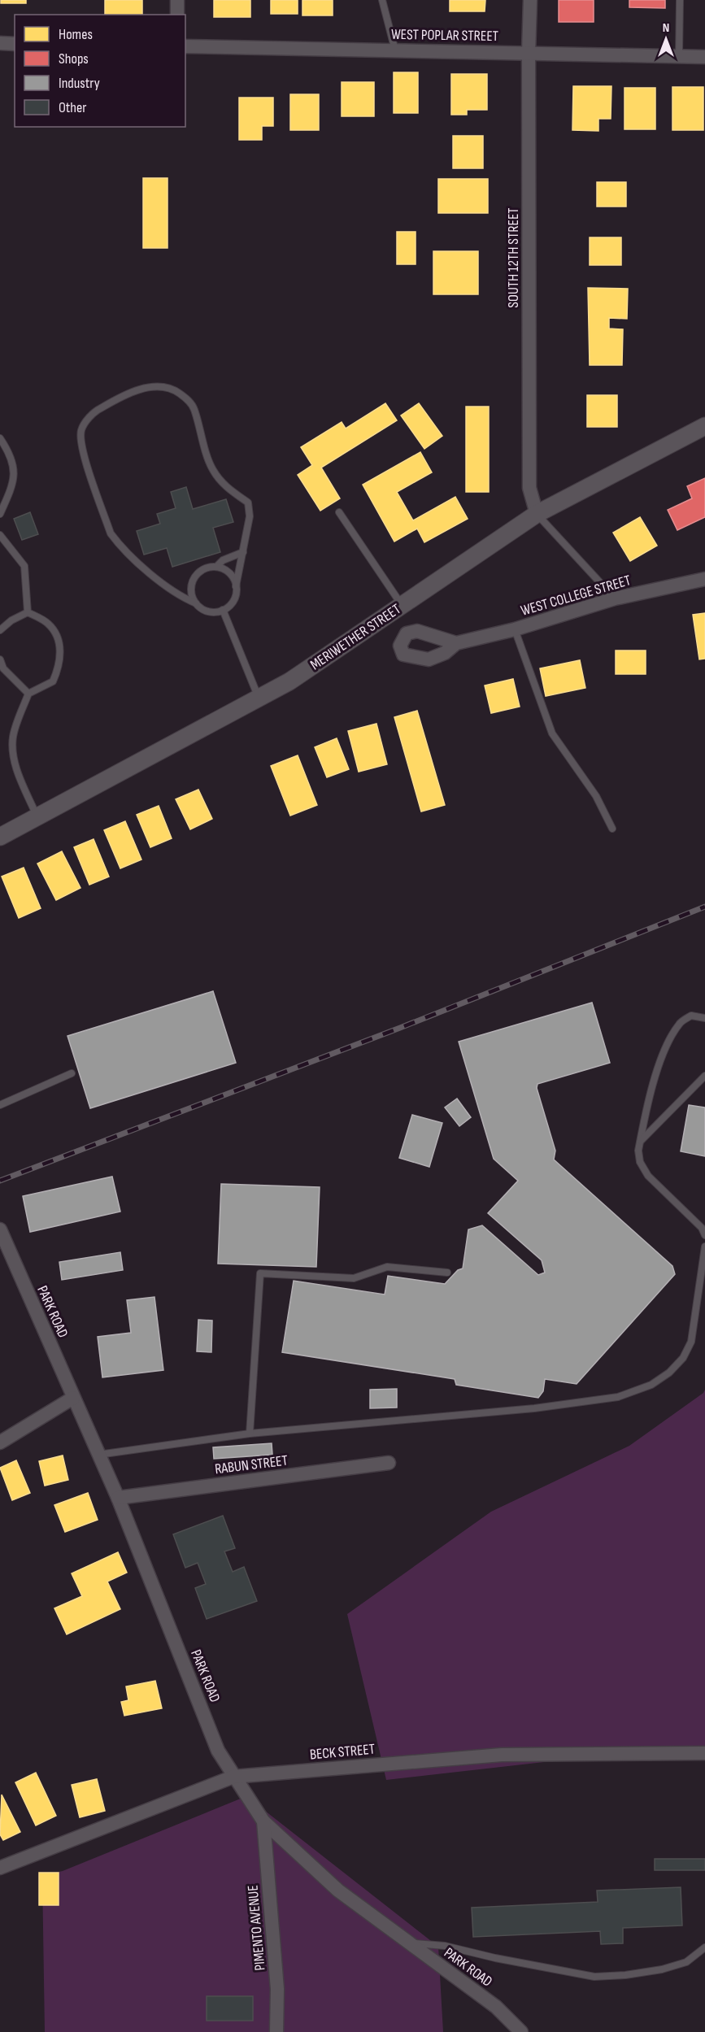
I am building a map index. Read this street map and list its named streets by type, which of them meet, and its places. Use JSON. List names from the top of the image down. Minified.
{"streets":{"street":["WEST POPLAR STREET","SOUTH 12TH STREET","WEST COLLEGE STREET","MERIWETHER STREET","PARK ROAD","RABUN STREET","BECK STREET","PIMENTO AVENUE"]},"crossings":[["WEST POPLAR STREET","SOUTH 12TH STREET"],["SOUTH 12TH STREET","MERIWETHER STREET"],["PARK ROAD","RABUN STREET"],["PARK ROAD","BECK STREET"],["PARK ROAD","PIMENTO AVENUE"]],"legend":["Homes","Shops","Industry","Other"],"north":"top"}
